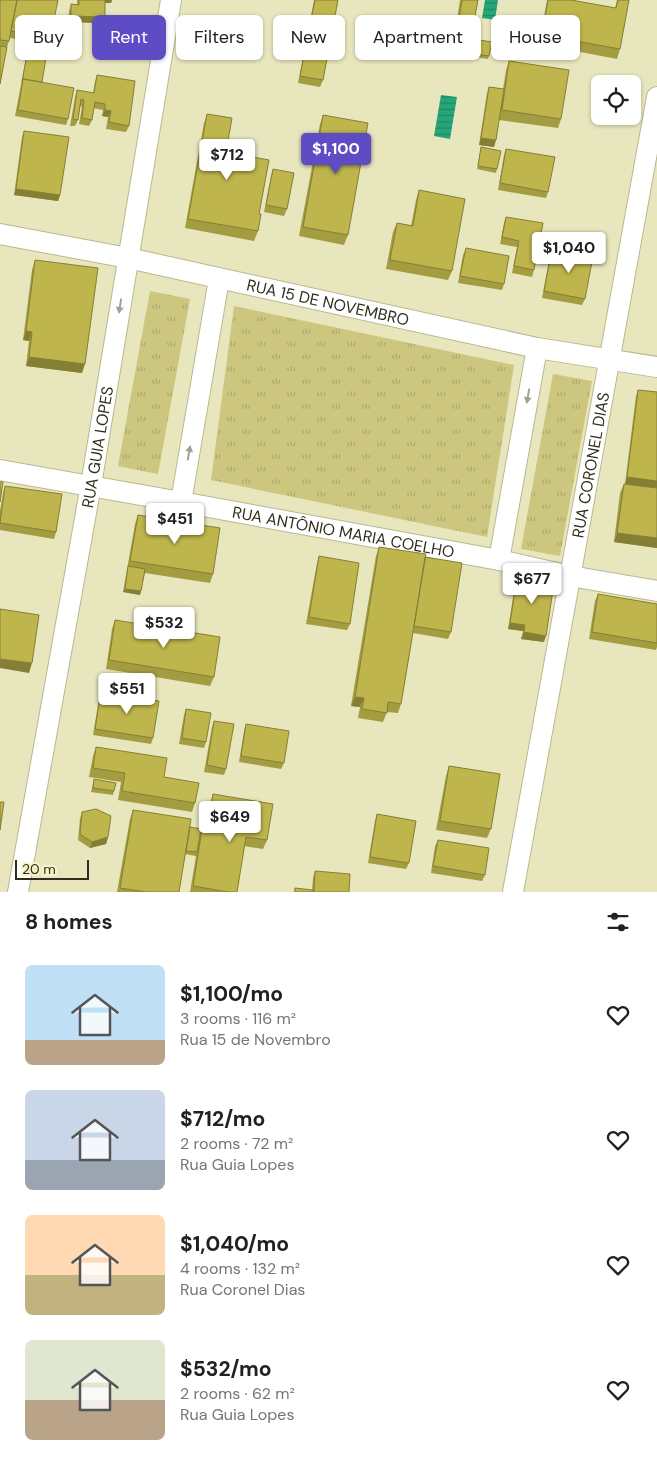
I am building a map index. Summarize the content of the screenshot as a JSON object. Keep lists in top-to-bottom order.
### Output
{
  "streets": {
    "street": [
      "RUA 15 DE NOVEMBRO",
      "RUA GUIA LOPES",
      "RUA CORONEL DIAS",
      "RUA ANTÔNIO MARIA COELHO"
    ]
  },
  "crossings": [
    ["RUA 15 DE NOVEMBRO", "RUA GUIA LOPES"],
    ["RUA 15 DE NOVEMBRO", "RUA CORONEL DIAS"],
    ["RUA GUIA LOPES", "RUA ANTÔNIO MARIA COELHO"],
    ["RUA CORONEL DIAS", "RUA ANTÔNIO MARIA COELHO"]
  ],
  "scale_bar": "20 m",
  "page": {
    "chip": [
      "Buy",
      "Rent",
      "Filters",
      "New",
      "Apartment",
      "House"
    ],
    "price": [
      "$1,100",
      "$712",
      "$1,040",
      "$451",
      "$677",
      "$532",
      "$551",
      "$649"
    ],
    "scale": "20 m",
    "heading": "8 homes",
    "list": [
      {
        "name": "$1,100/mo",
        "note": "3 rooms · 116 m² · Rua 15 de Novembro"
      },
      {
        "name": "$712/mo",
        "note": "2 rooms · 72 m² · Rua Guia Lopes"
      },
      {
        "name": "$1,040/mo",
        "note": "4 rooms · 132 m² · Rua Coronel Dias"
      },
      {
        "name": "$532/mo",
        "note": "2 rooms · 62 m² · Rua Guia Lopes"
      }
    ]
  }
}
